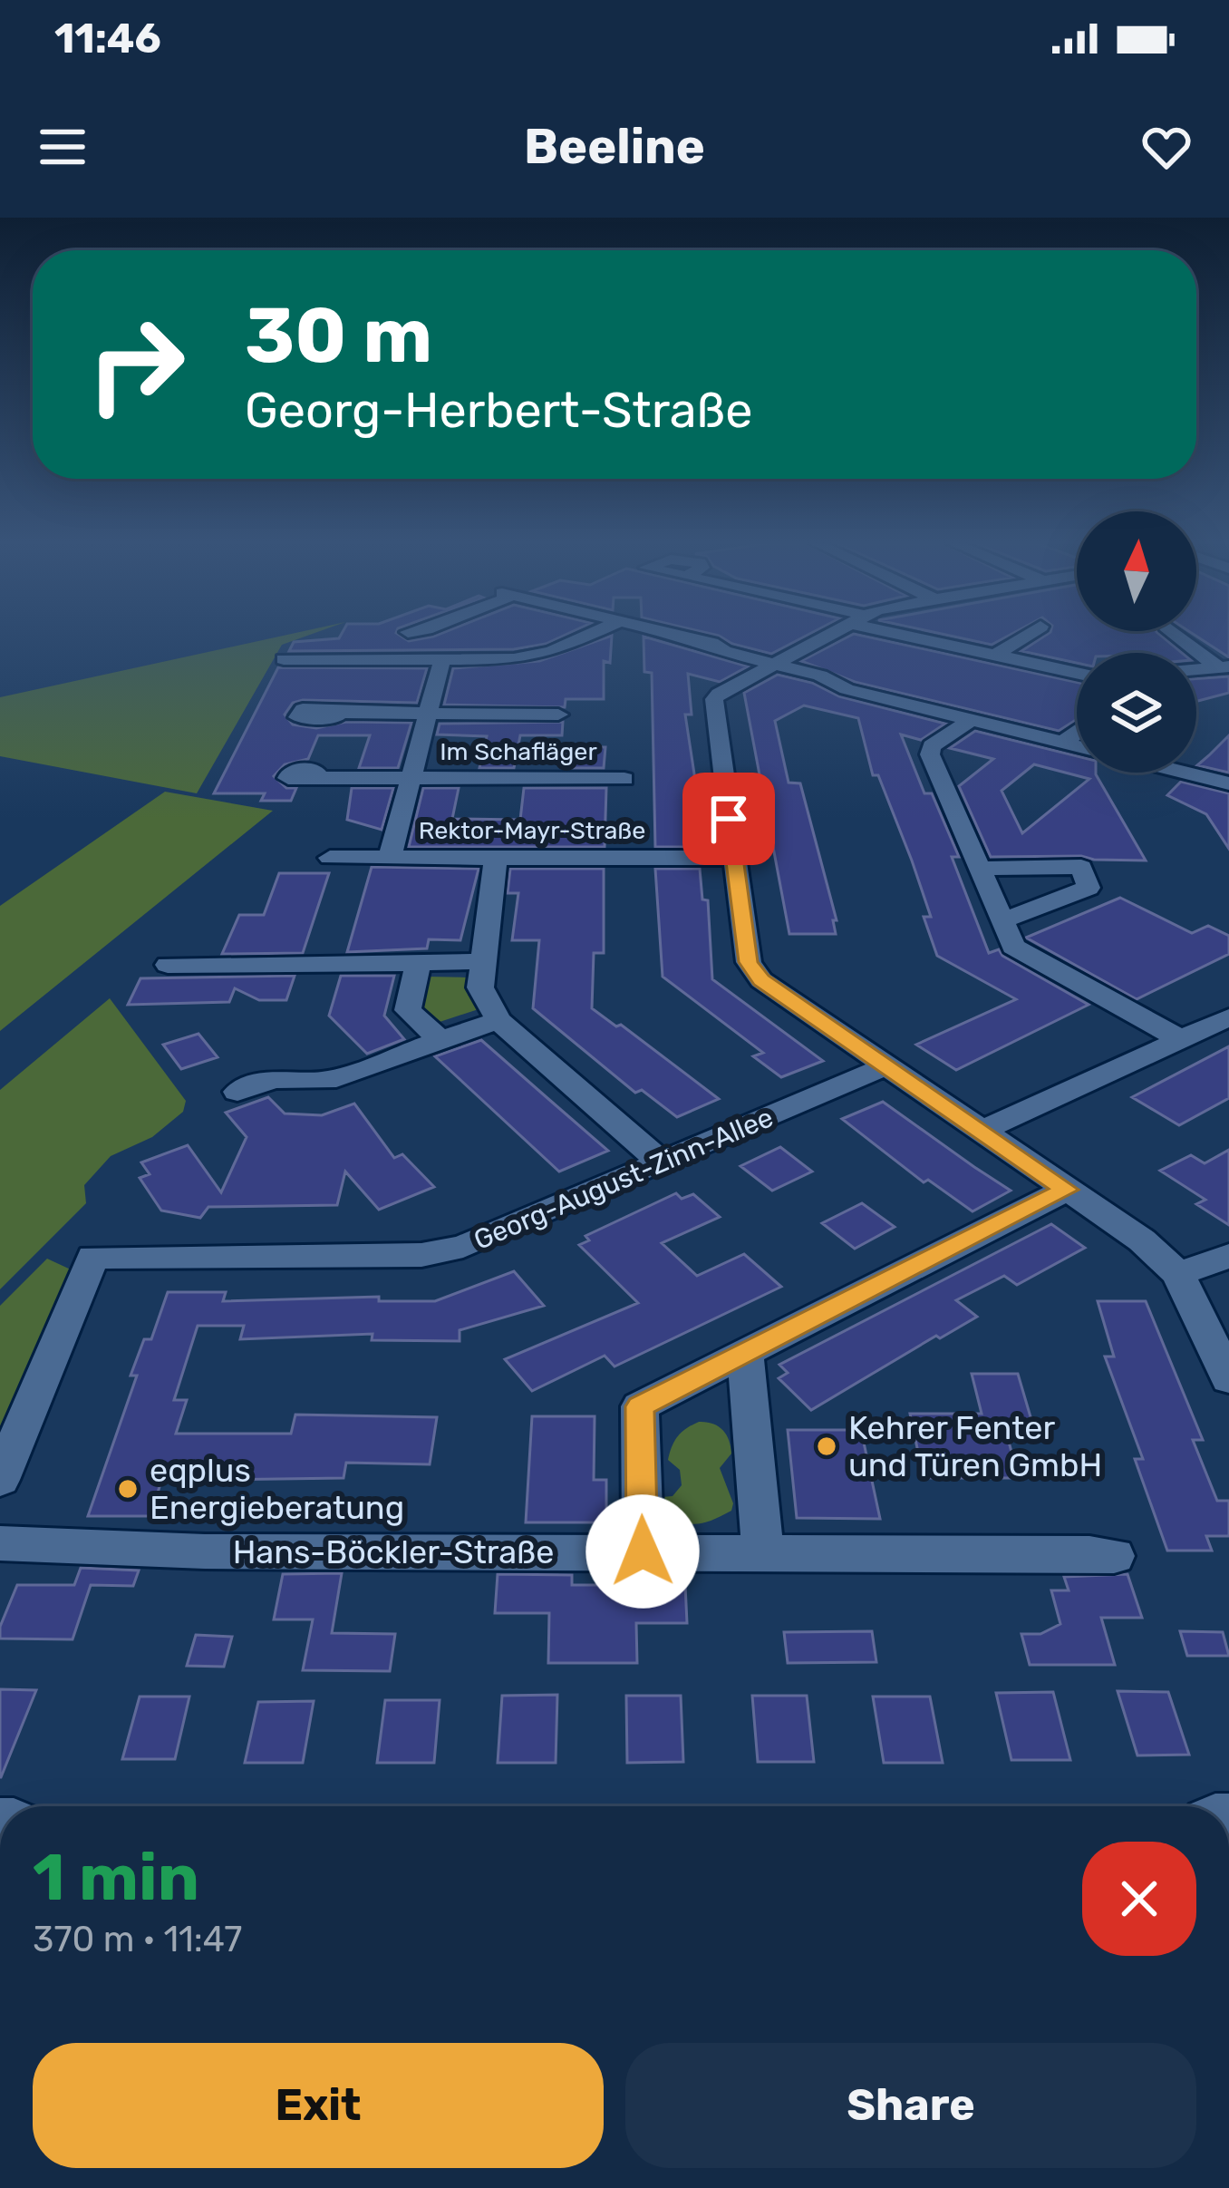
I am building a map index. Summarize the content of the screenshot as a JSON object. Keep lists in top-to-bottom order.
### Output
{
  "streets": {
    "street": [
      "Im Schafläger",
      "Rektor-Mayr-Straße",
      "Georg-August-Zinn-Allee",
      "Hans-Böckler-Straße"
    ]
  },
  "crossings": [
    ["Im Schafläger", "Rektor-Mayr-Straße"]
  ],
  "places": ["Kehrer Fenter und Türen GmbH", "eqplus Energieberatung"],
  "north": "top",
  "page": {
    "status": "11:46",
    "header": "Beeline",
    "turn": ["30 m", "Georg-Herbert-Straße"],
    "heading": ["1 min", "370 m · 11:47"],
    "buttons": ["Exit", "Share"]
  }
}
